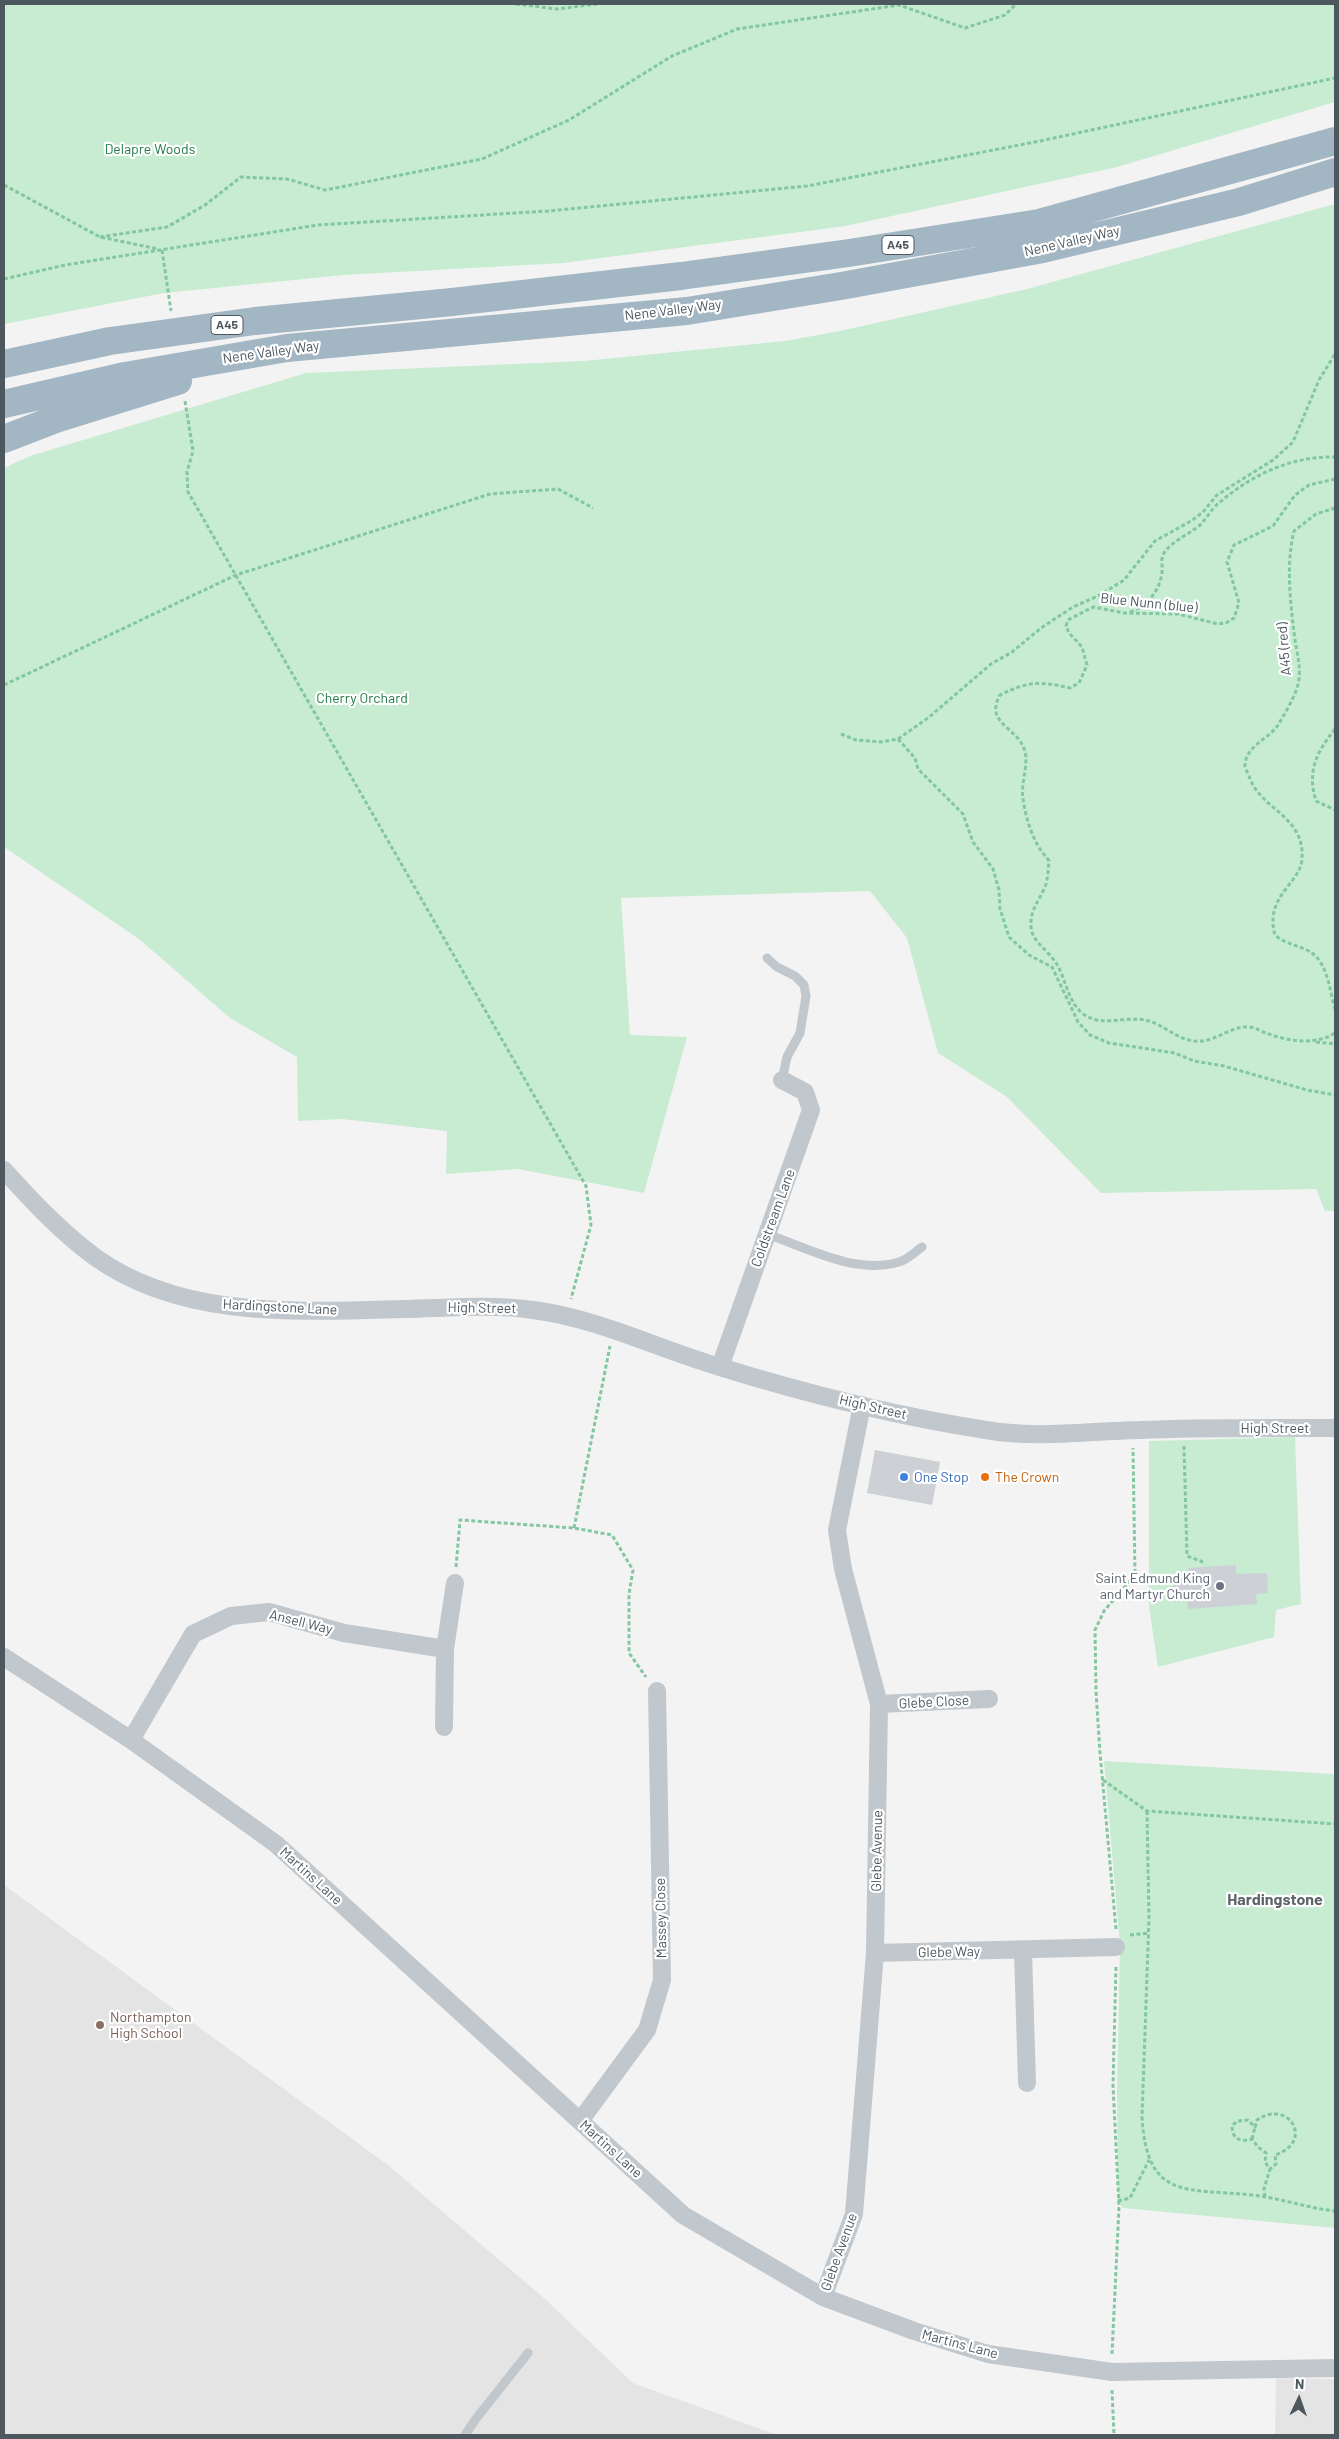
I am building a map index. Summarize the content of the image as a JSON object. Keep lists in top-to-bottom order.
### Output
{
  "streets": {
    "highway": ["Nene Valley Way", "A45"],
    "street": [
      "Coldstream Lane",
      "Hardingstone Lane",
      "High Street",
      "Ansell Way",
      "Glebe Close",
      "Glebe Avenue",
      "Martins Lane",
      "Massey Close",
      "Glebe Way"
    ],
    "path": ["Blue Nunn (blue)", "A45 (red)"]
  },
  "crossings": [
    ["Coldstream Lane", "High Street"],
    ["Hardingstone Lane", "High Street"],
    ["High Street", "Glebe Avenue"],
    ["Ansell Way", "Martins Lane"],
    ["Glebe Close", "Glebe Avenue"],
    ["Glebe Avenue", "Martins Lane"],
    ["Glebe Avenue", "Glebe Way"],
    ["Martins Lane", "Massey Close"]
  ],
  "districts": ["Hardingstone"],
  "parks": ["Delapre Woods", "Cherry Orchard"],
  "places": [
    "One Stop",
    "The Crown",
    "Saint Edmund King and Martyr Church",
    "Northampton High School"
  ],
  "north": "top"
}
